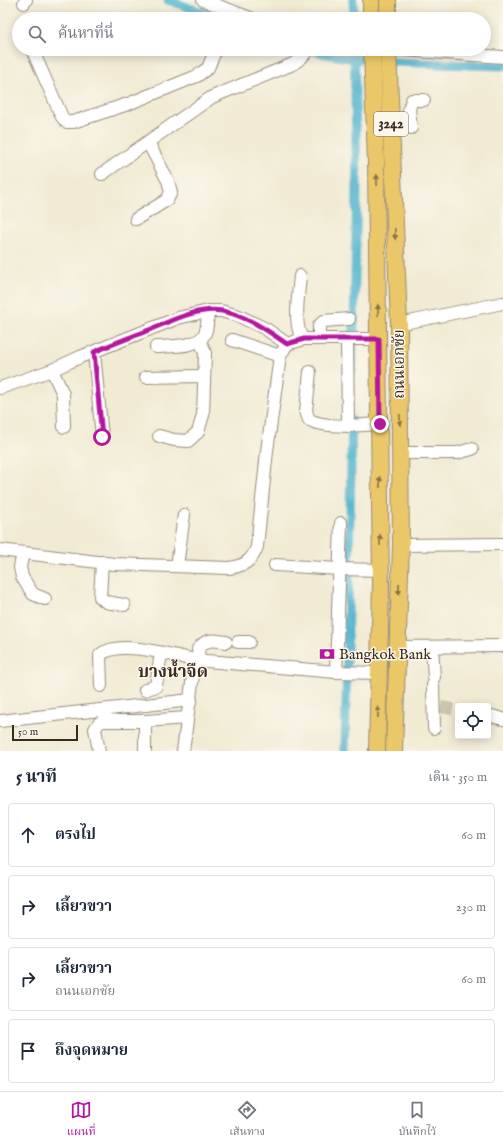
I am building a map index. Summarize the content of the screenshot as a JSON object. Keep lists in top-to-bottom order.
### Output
{
  "streets": {
    "main road": ["3242", "ถนนเอกชัย"]
  },
  "districts": ["บางน้ำจืด"],
  "places": {
    "bank": ["Bangkok Bank"]
  },
  "scale_bar": "50 m",
  "page": {
    "search": "ค้นหาที่นี่",
    "scale": "50 m",
    "heading": ["5 นาที", "เดิน · 350 m"],
    "list": [
      ["ตรงไป", "60 m"],
      ["เลี้ยวขวา", "230 m"],
      ["เลี้ยวขวา", "ถนนเอกชัย", "60 m"],
      "ถึงจุดหมาย"
    ],
    "nav": ["แผนที่", "เส้นทาง", "บันทึกไว้"]
  }
}
